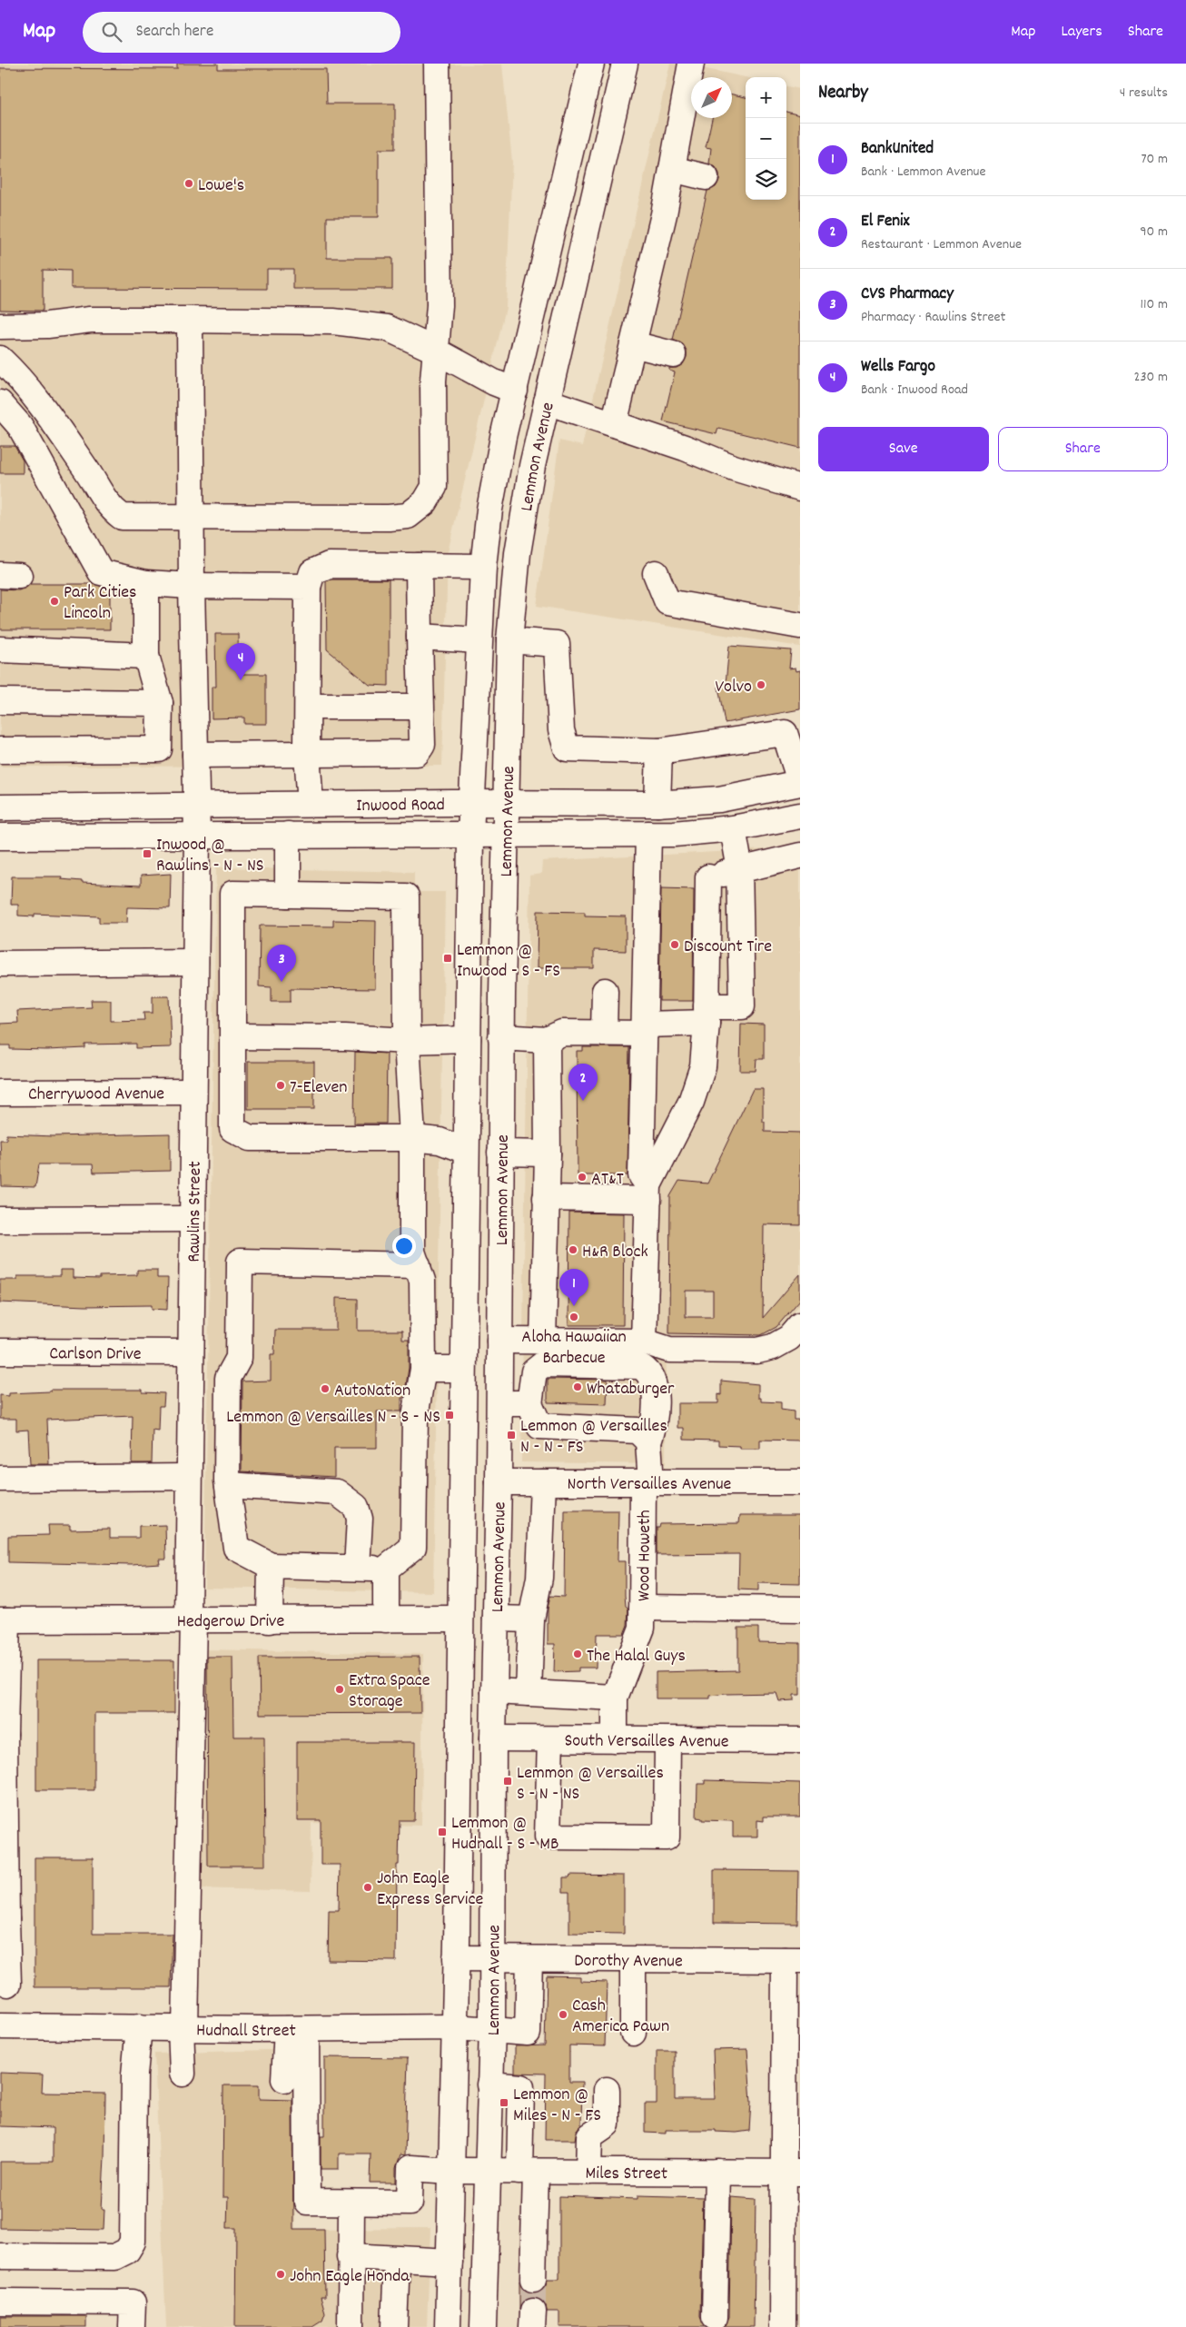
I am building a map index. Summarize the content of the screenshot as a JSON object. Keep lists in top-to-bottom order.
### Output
{
  "streets": {
    "main road": [
      "Lemmon Avenue",
      "Inwood Road",
      "Cherrywood Avenue",
      "Rawlins Street",
      "Carlson Drive",
      "North Versailles Avenue",
      "Wood Howeth",
      "Hedgerow Drive",
      "South Versailles Avenue",
      "Dorothy Avenue",
      "Hudnall Street",
      "Miles Street"
    ]
  },
  "crossings": [
    ["Lemmon Avenue", "Inwood Road"],
    ["Lemmon Avenue", "North Versailles Avenue"],
    ["Lemmon Avenue", "Hedgerow Drive"],
    ["Lemmon Avenue", "South Versailles Avenue"],
    ["Lemmon Avenue", "Dorothy Avenue"],
    ["Lemmon Avenue", "Hudnall Street"],
    ["Lemmon Avenue", "Miles Street"],
    ["Inwood Road", "Rawlins Street"],
    ["Cherrywood Avenue", "Rawlins Street"],
    ["Rawlins Street", "Carlson Drive"],
    ["Rawlins Street", "Hedgerow Drive"],
    ["Rawlins Street", "Hudnall Street"],
    ["North Versailles Avenue", "Wood Howeth"],
    ["Dorothy Avenue", "Hudnall Street"]
  ],
  "places": {
    "other": [
      "Lowe's",
      "Park Cities Lincoln",
      "Volvo",
      "Discount Tire",
      "7-Eleven",
      "AT&T",
      "H&R Block",
      "Aloha Hawaiian Barbecue",
      "Whataburger",
      "AutoNation",
      "The Halal Guys",
      "Extra Space Storage",
      "John Eagle Express Service",
      "Cash America Pawn",
      "John Eagle Honda"
    ],
    "transit": [
      "Inwood @ Rawlins - N - NS",
      "Lemmon @ Inwood - S - FS",
      "Lemmon @ Versailles N - S - NS",
      "Lemmon @ Versailles N - N - FS",
      "Lemmon @ Versailles S - N - NS",
      "Lemmon @ Hudnall - S - MB",
      "Lemmon @ Miles - N - FS"
    ]
  },
  "north": "top right",
  "page": {
    "header": "Map",
    "search": "Search here",
    "nav": ["Map", "Layers", "Share"],
    "heading": ["Nearby", "4 results"],
    "map_buttons": ["+", "−"],
    "list": [
      {
        "mark": "1",
        "name": "BankUnited",
        "note": "Bank · Lemmon Avenue",
        "value": "70 m"
      },
      {
        "mark": "2",
        "name": "El Fenix",
        "note": "Restaurant · Lemmon Avenue",
        "value": "90 m"
      },
      {
        "mark": "3",
        "name": "CVS Pharmacy",
        "note": "Pharmacy · Rawlins Street",
        "value": "110 m"
      },
      {
        "mark": "4",
        "name": "Wells Fargo",
        "note": "Bank · Inwood Road",
        "value": "230 m"
      }
    ],
    "buttons": ["Save", "Share"],
    "pins": [
      "4",
      "3",
      "2",
      "1"
    ]
  }
}
